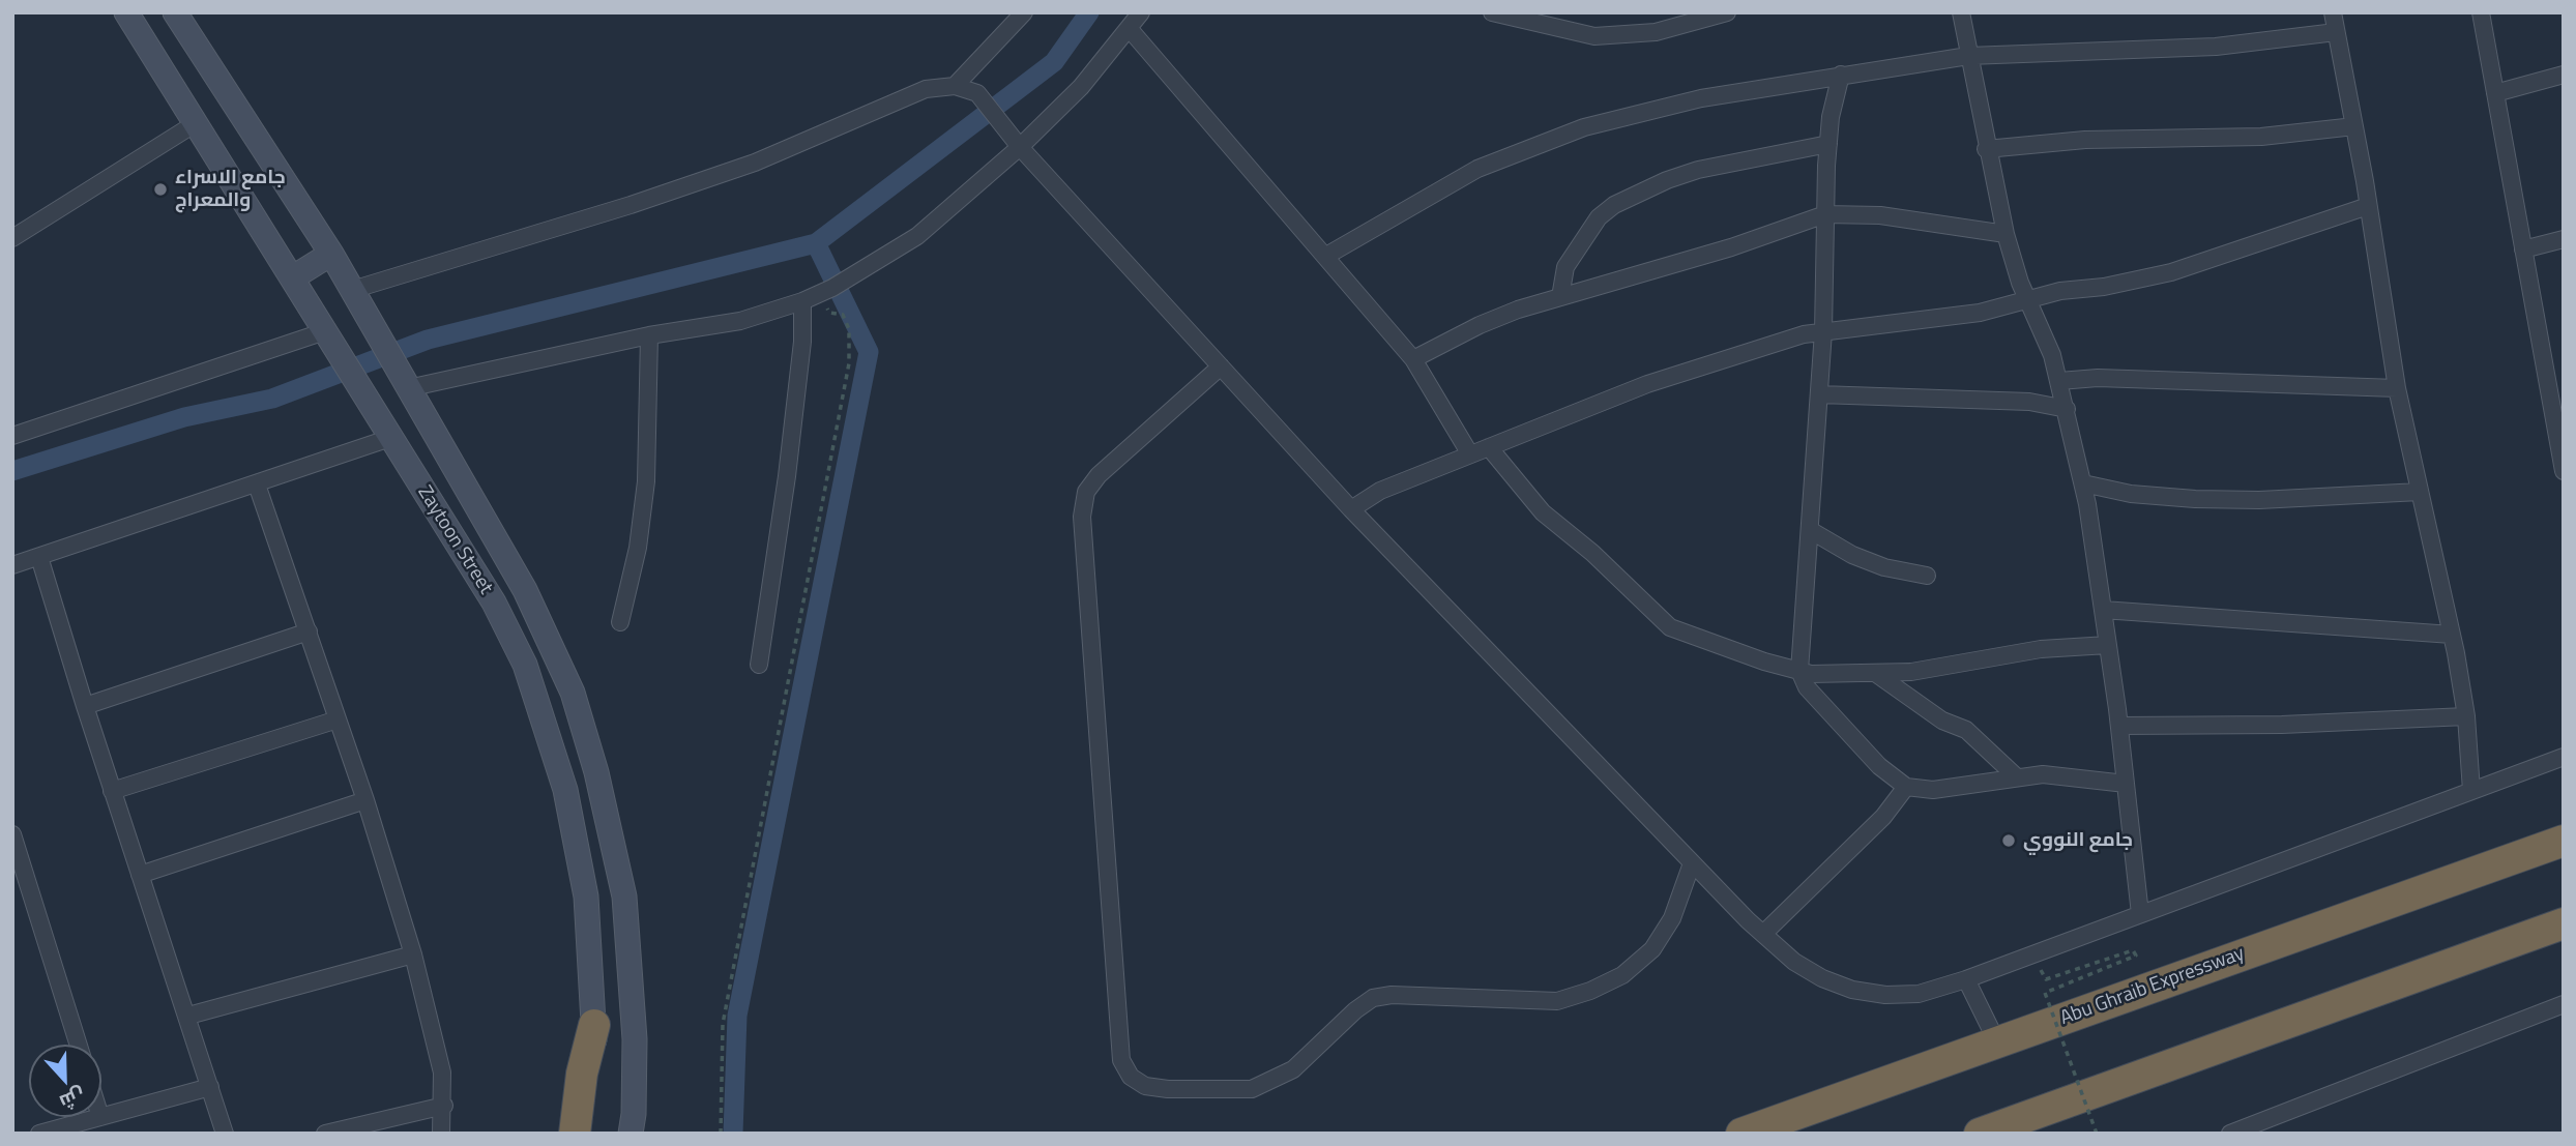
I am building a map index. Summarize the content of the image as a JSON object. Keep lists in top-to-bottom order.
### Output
{
  "streets": {
    "highway": ["Abu Ghraib Expressway"],
    "main road": ["Zaytoon Street"]
  },
  "places": ["جامع الاسراء والمعراج", "جامع النووي"],
  "north": "bottom"
}
